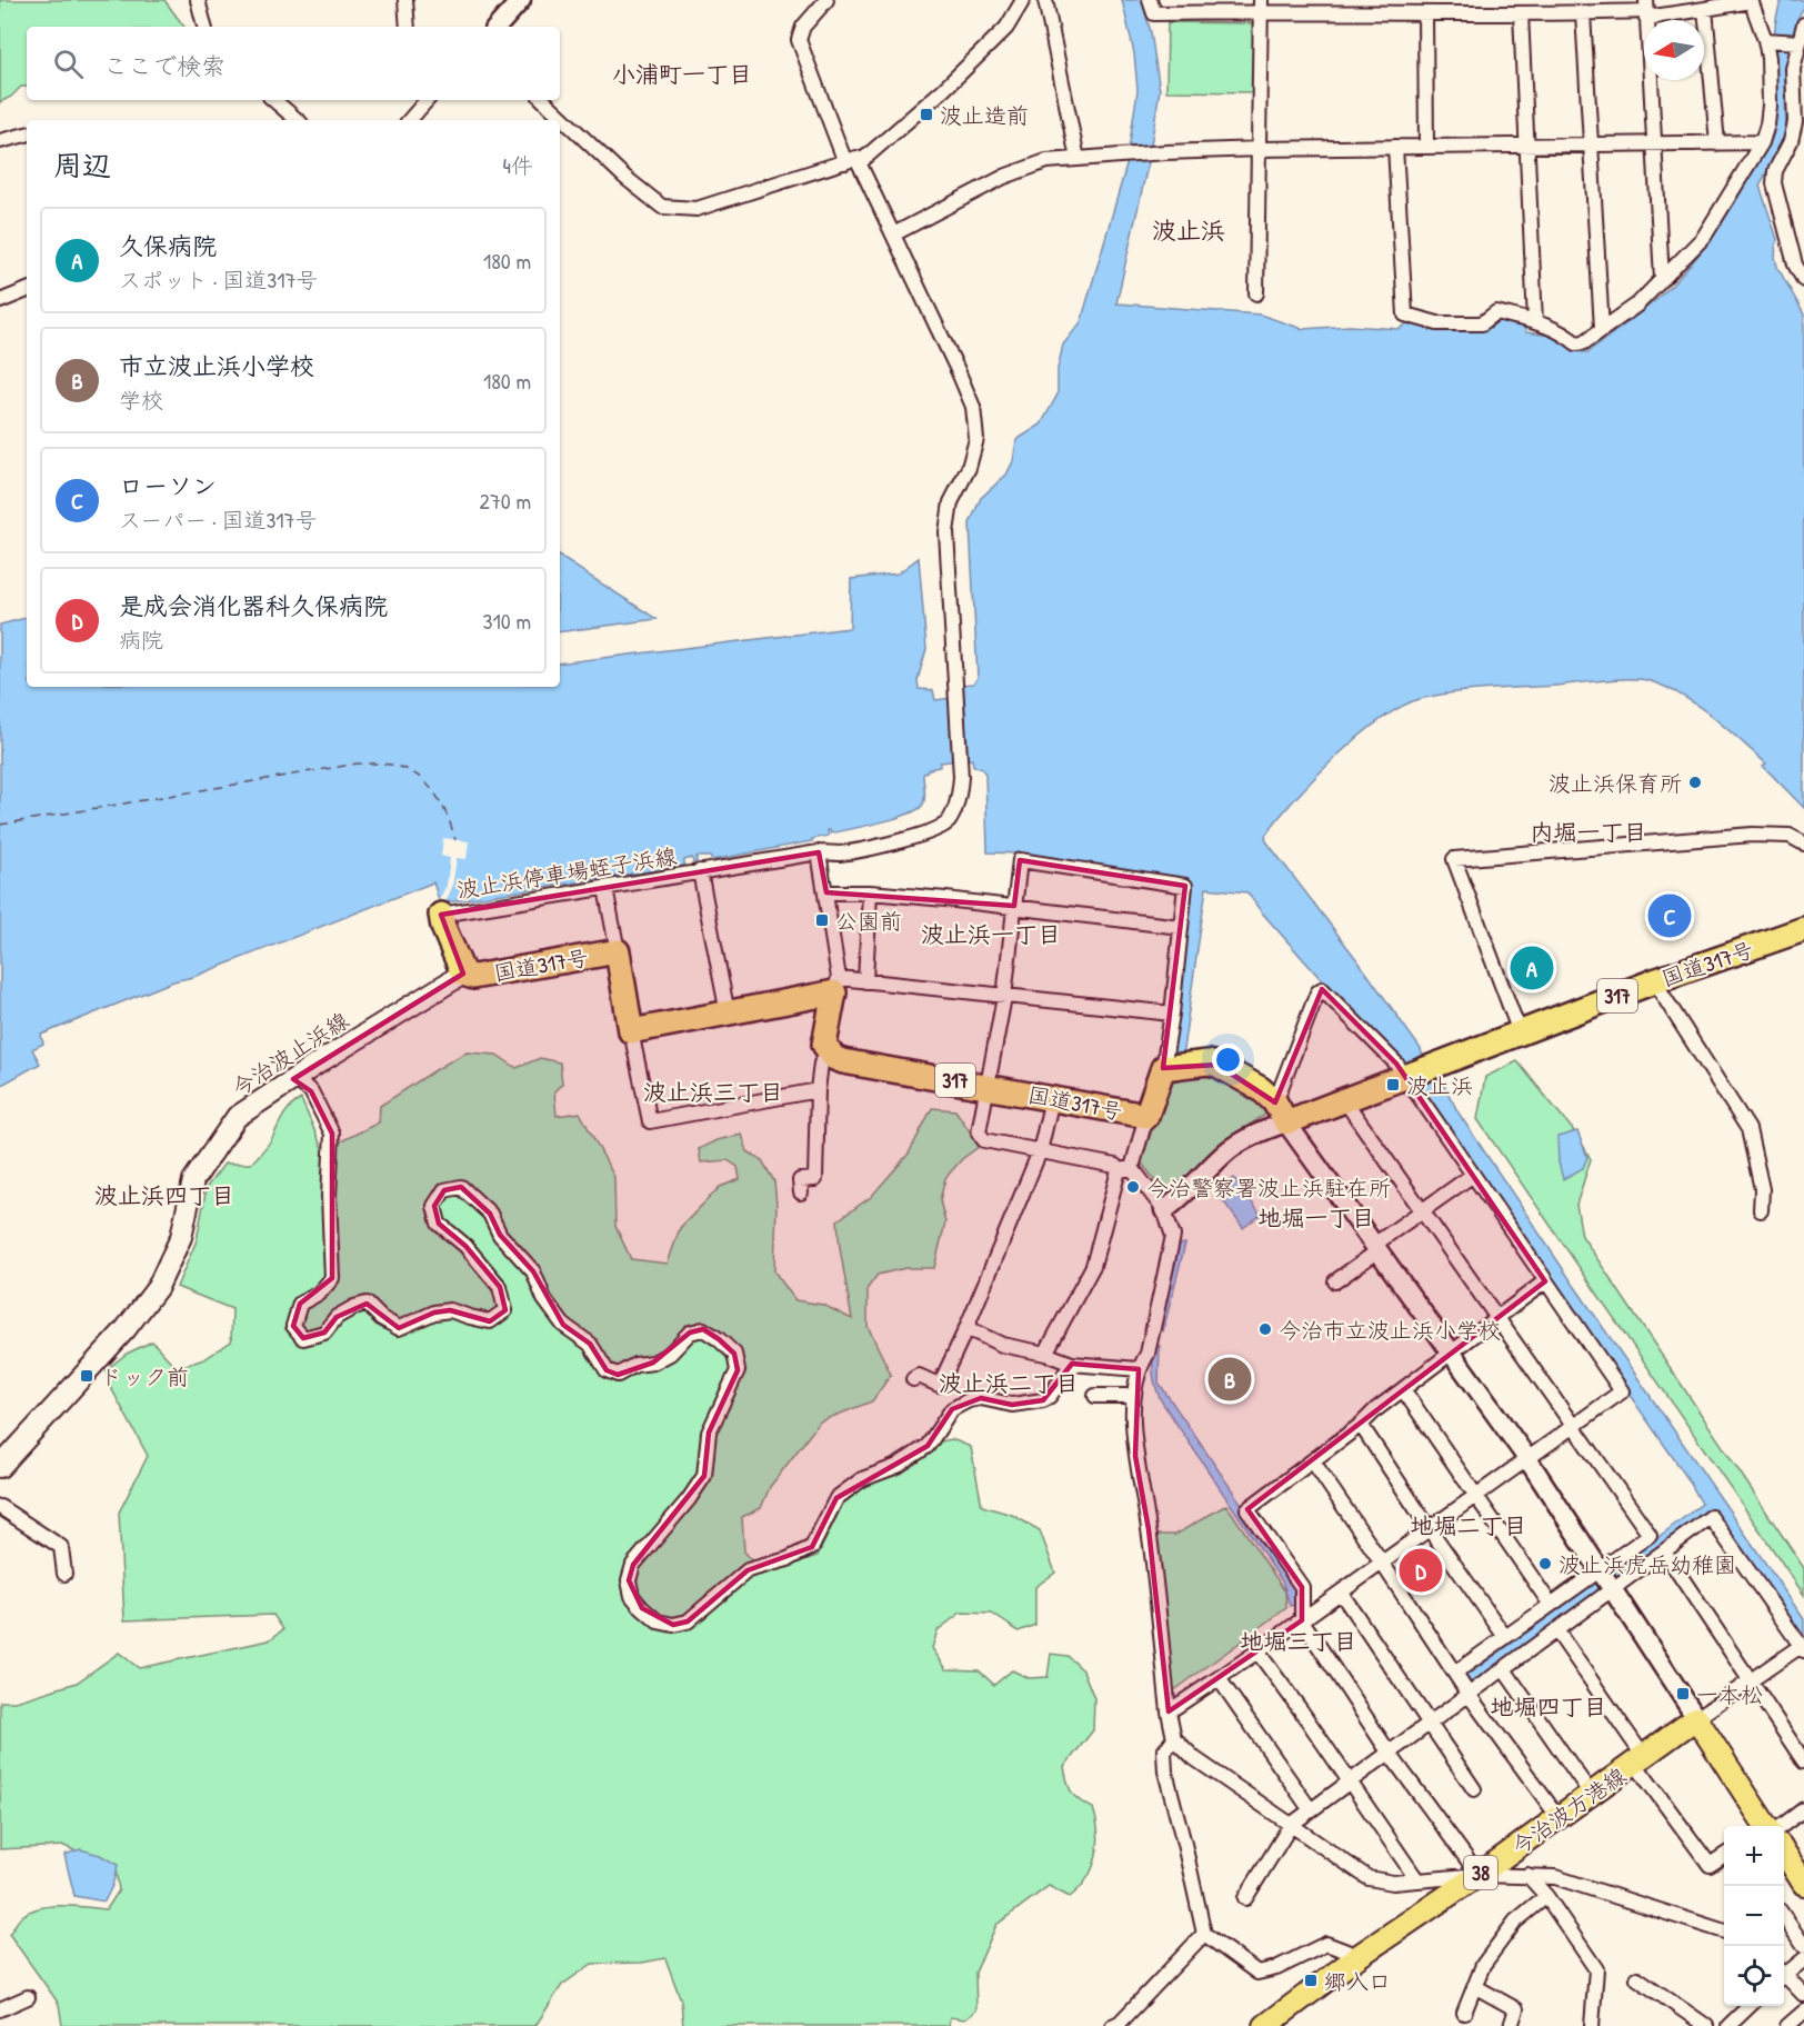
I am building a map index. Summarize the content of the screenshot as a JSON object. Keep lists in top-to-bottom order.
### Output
{
  "streets": {
    "highway": ["国道317号", "317"],
    "main road": ["今治波止浜線", "今治波方港線", "38"],
    "street": ["波止浜停車場蛭子浜線"]
  },
  "crossings": [
    ["波止浜停車場蛭子浜線", "国道317号"],
    ["国道317号", "今治波止浜線"]
  ],
  "districts": [
    "小浦町一丁目",
    "波止浜",
    "内堀一丁目",
    "波止浜一丁目",
    "波止浜三丁目",
    "波止浜四丁目",
    "地堀一丁目",
    "波止浜二丁目",
    "地堀二丁目",
    "地堀三丁目",
    "地堀四丁目"
  ],
  "places": {
    "transit": [
      "波止造前",
      "公園前",
      "波止浜",
      "ドック前",
      "一本松",
      "郷入口"
    ],
    "other": [
      "波止浜保育所",
      "今治警察署波止浜駐在所",
      "今治市立波止浜小学校",
      "波止浜虎岳幼稚園"
    ]
  },
  "north": "left",
  "page": {
    "search": "ここで検索",
    "heading": ["周辺", "4件"],
    "list": [
      {
        "mark": "A",
        "name": "久保病院",
        "note": "スポット · 国道317号",
        "value": "180 m"
      },
      {
        "mark": "B",
        "name": "市立波止浜小学校",
        "note": "学校",
        "value": "180 m"
      },
      {
        "mark": "C",
        "name": "ローソン",
        "note": "スーパー · 国道317号",
        "value": "270 m"
      },
      {
        "mark": "D",
        "name": "是成会消化器科久保病院",
        "note": "病院",
        "value": "310 m"
      }
    ],
    "pins": [
      "C",
      "A",
      "B",
      "D"
    ],
    "map_buttons": ["+", "−"]
  }
}
